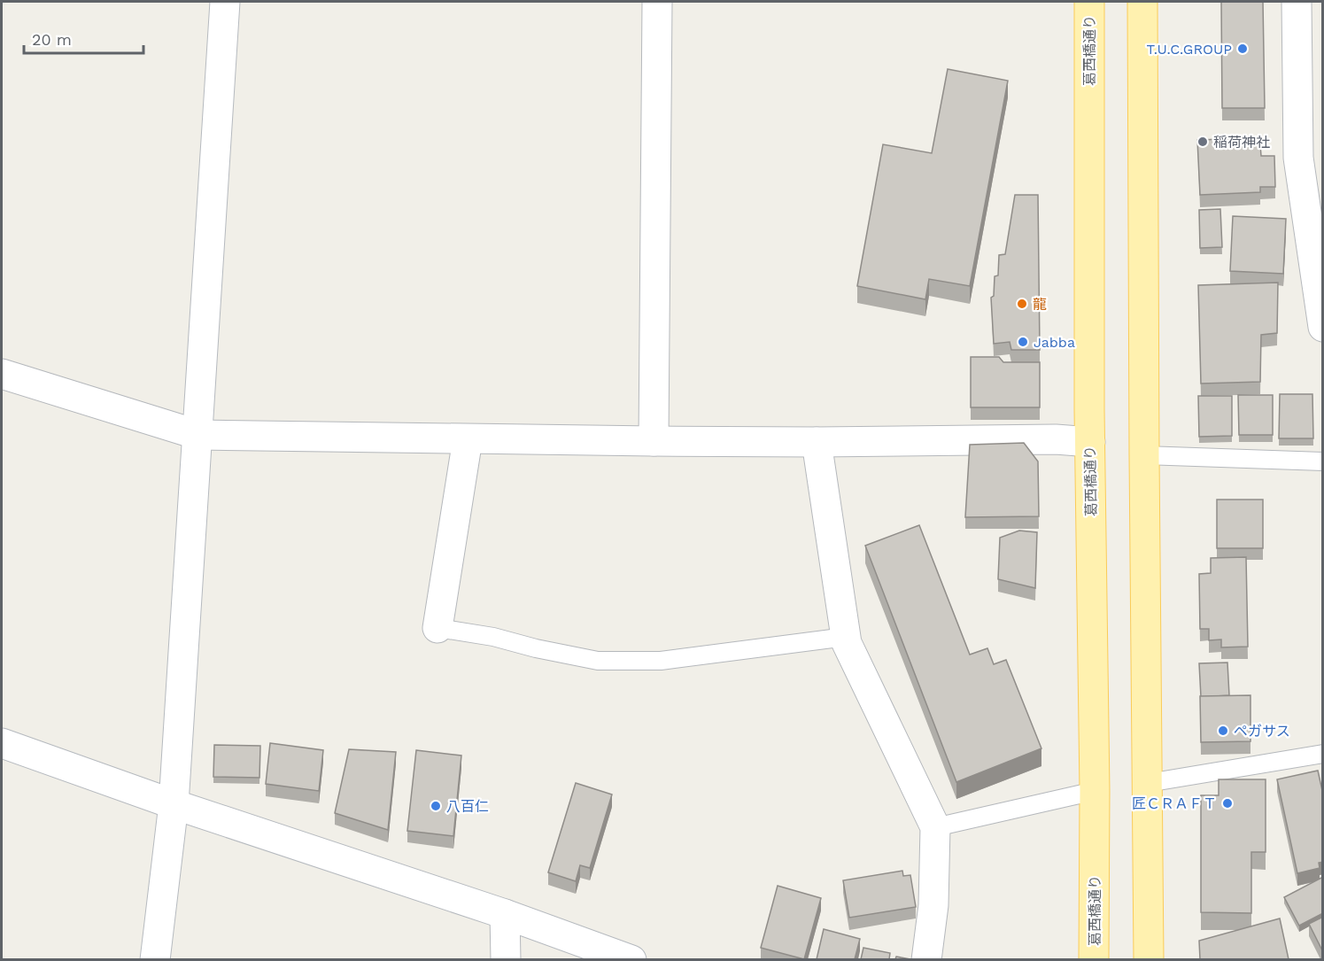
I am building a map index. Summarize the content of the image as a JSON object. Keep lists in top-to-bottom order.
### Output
{
  "streets": {
    "main road": ["葛西橋通り"]
  },
  "places": [
    "T.U.C.GROUP",
    "稲荷神社",
    "龍",
    "Jabba",
    "ペガサス",
    "匠ＣＲＡＦＴ",
    "八百仁"
  ],
  "scale_bar": "20 m"
}
